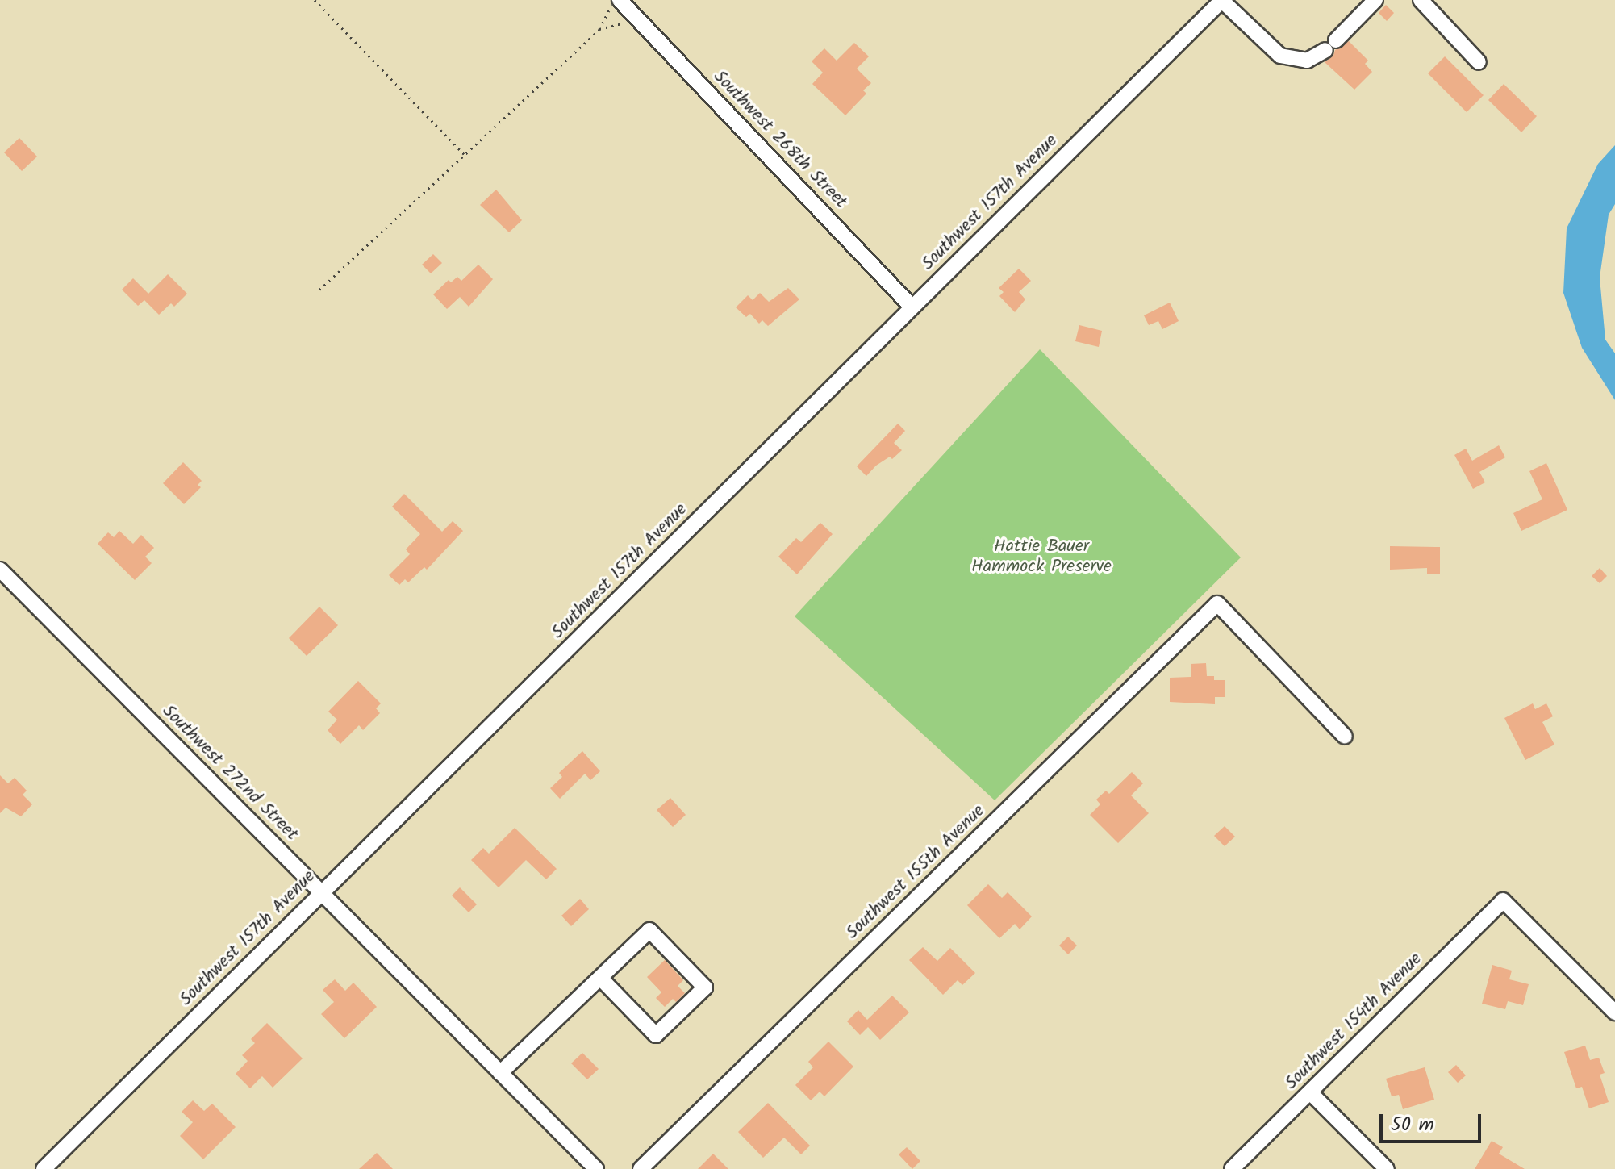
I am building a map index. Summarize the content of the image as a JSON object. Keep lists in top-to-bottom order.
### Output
{
  "streets": {
    "street": [
      "Southwest 268th Street",
      "Southwest 157th Avenue",
      "Southwest 272nd Street",
      "Southwest 155th Avenue",
      "Southwest 154th Avenue"
    ]
  },
  "crossings": [
    ["Southwest 268th Street", "Southwest 157th Avenue"],
    ["Southwest 157th Avenue", "Southwest 272nd Street"]
  ],
  "parks": ["Hattie Bauer Hammock Preserve"],
  "scale_bar": "50 m"
}
